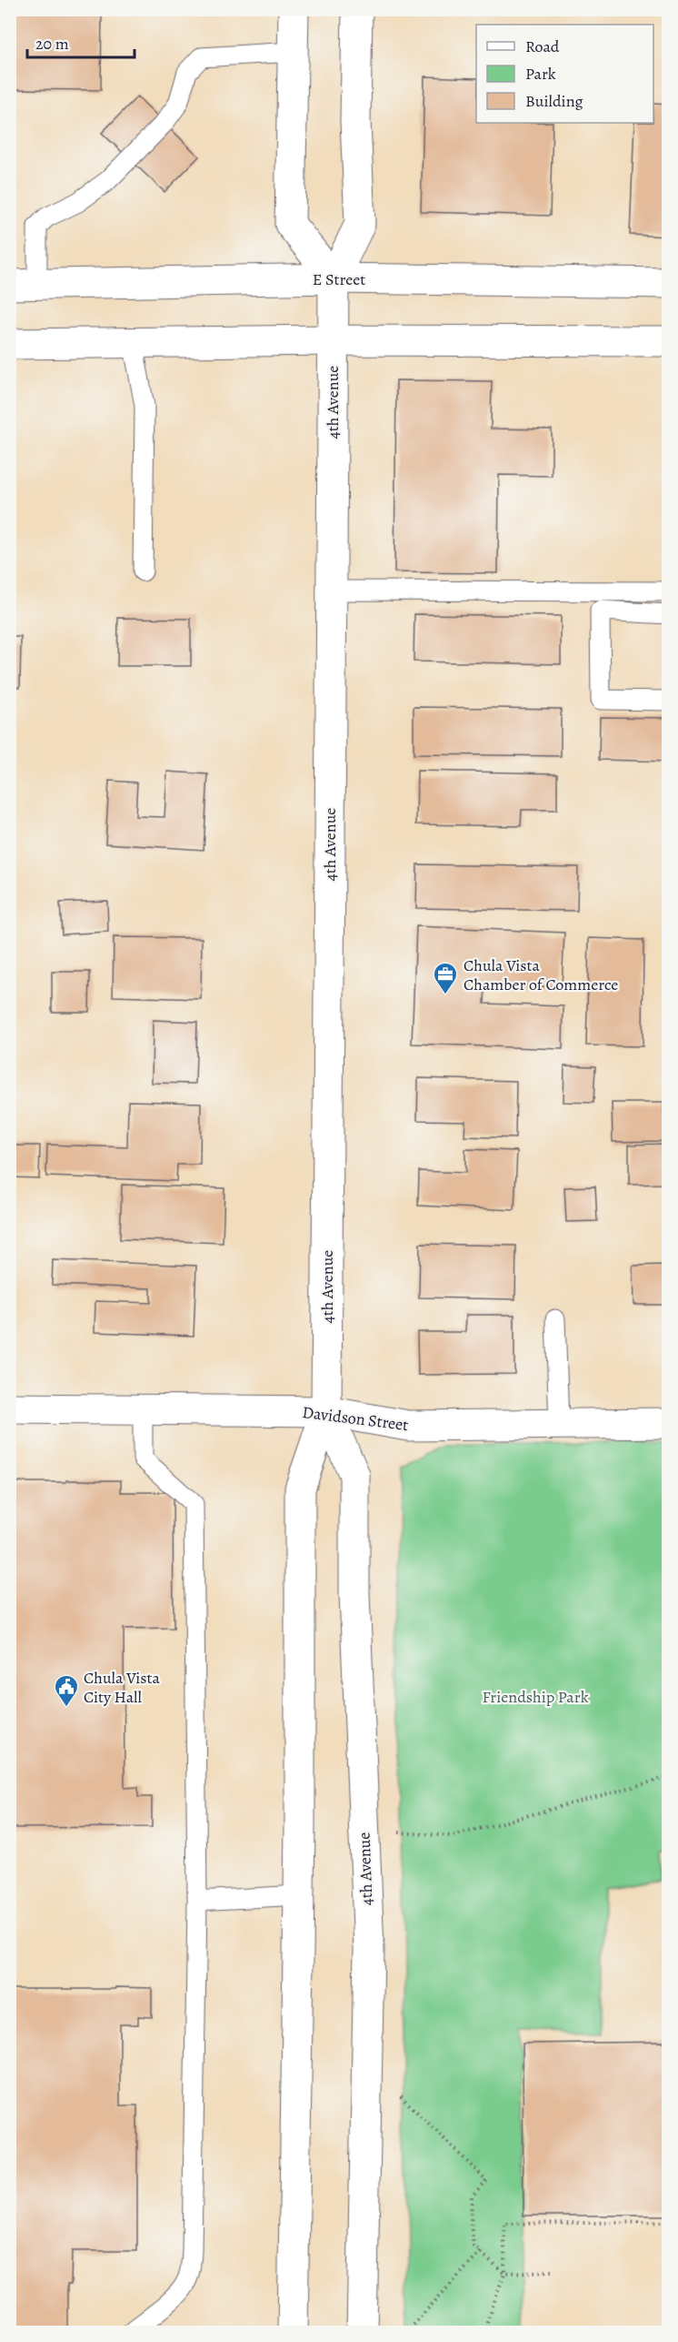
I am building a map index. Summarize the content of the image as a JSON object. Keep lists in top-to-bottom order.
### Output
{
  "streets": {
    "main road": ["E Street", "4th Avenue", "Davidson Street"]
  },
  "crossings": [
    ["E Street", "4th Avenue"],
    ["4th Avenue", "Davidson Street"]
  ],
  "parks": ["Friendship Park"],
  "places": {
    "office": ["Chula Vista Chamber of Commerce"],
    "public building": ["Chula Vista City Hall"]
  },
  "legend": ["Road", "Park", "Building"],
  "scale_bar": "20 m"
}
